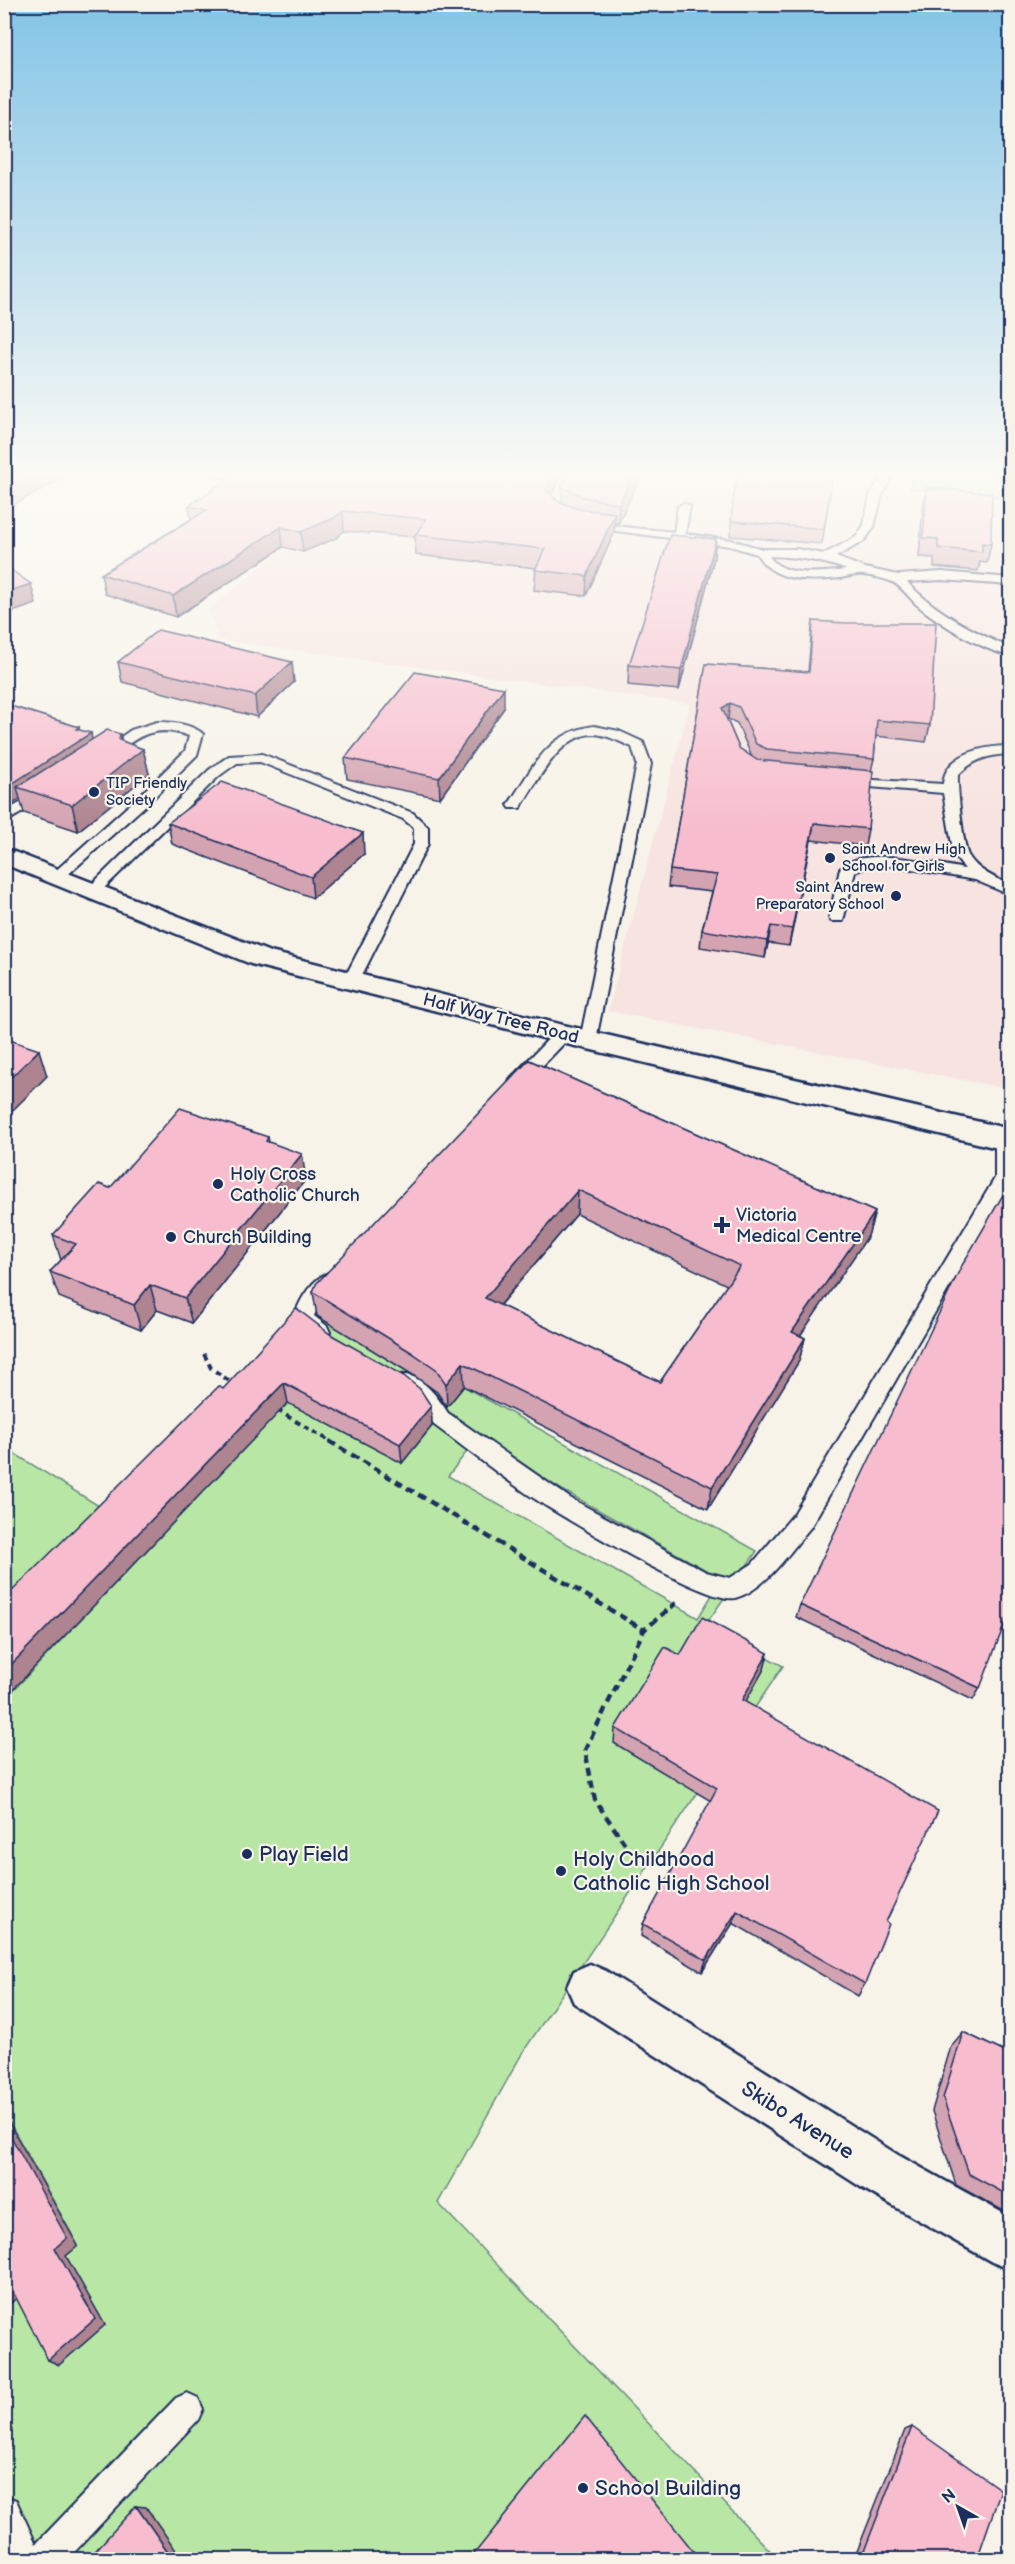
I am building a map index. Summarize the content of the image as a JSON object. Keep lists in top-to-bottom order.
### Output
{
  "streets": {
    "main road": ["Half Way Tree Road", "Skibo Avenue"]
  },
  "places": {
    "other": [
      "TIP Friendly Society",
      "Saint Andrew High School for Girls",
      "Saint Andrew Preparatory School",
      "Holy Cross Catholic Church",
      "Church Building",
      "Play Field",
      "Holy Childhood Catholic High School",
      "School Building"
    ],
    "health": ["Victoria Medical Centre"]
  },
  "north": "top left"
}
